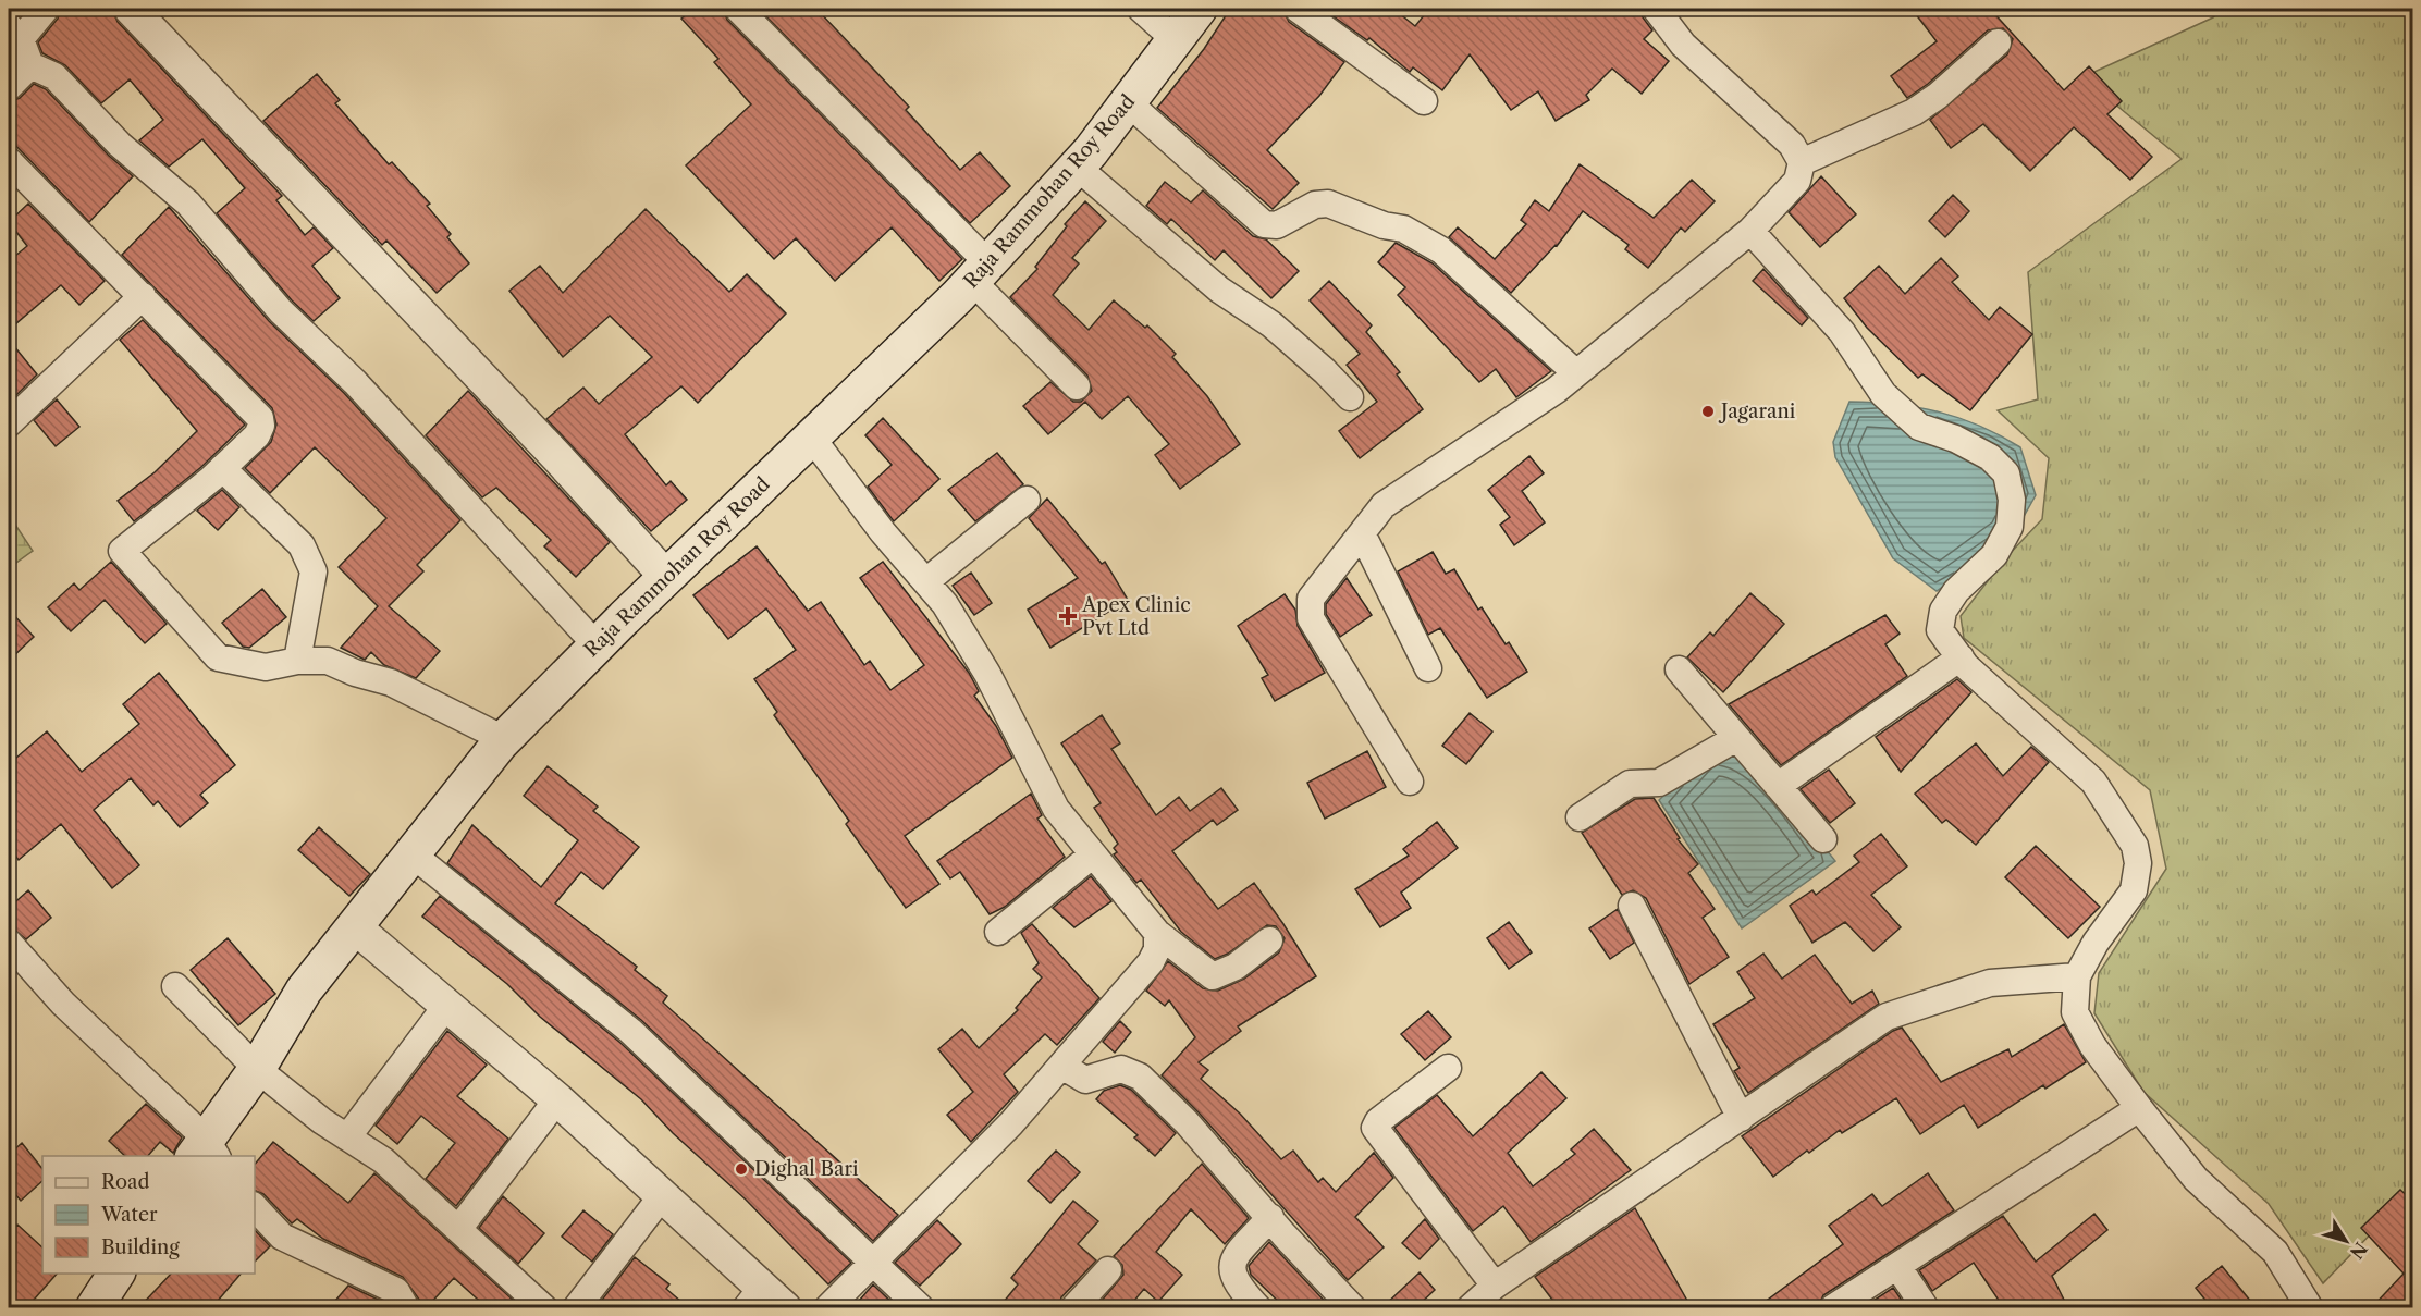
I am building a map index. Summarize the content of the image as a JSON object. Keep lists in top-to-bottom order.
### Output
{
  "streets": {
    "main road": ["Raja Rammohan Roy Road"]
  },
  "places": {
    "other": ["Jagarani", "Dighal Bari"],
    "health": ["Apex Clinic Pvt Ltd"]
  },
  "legend": ["Road", "Water", "Building"],
  "north": "bottom right"
}
